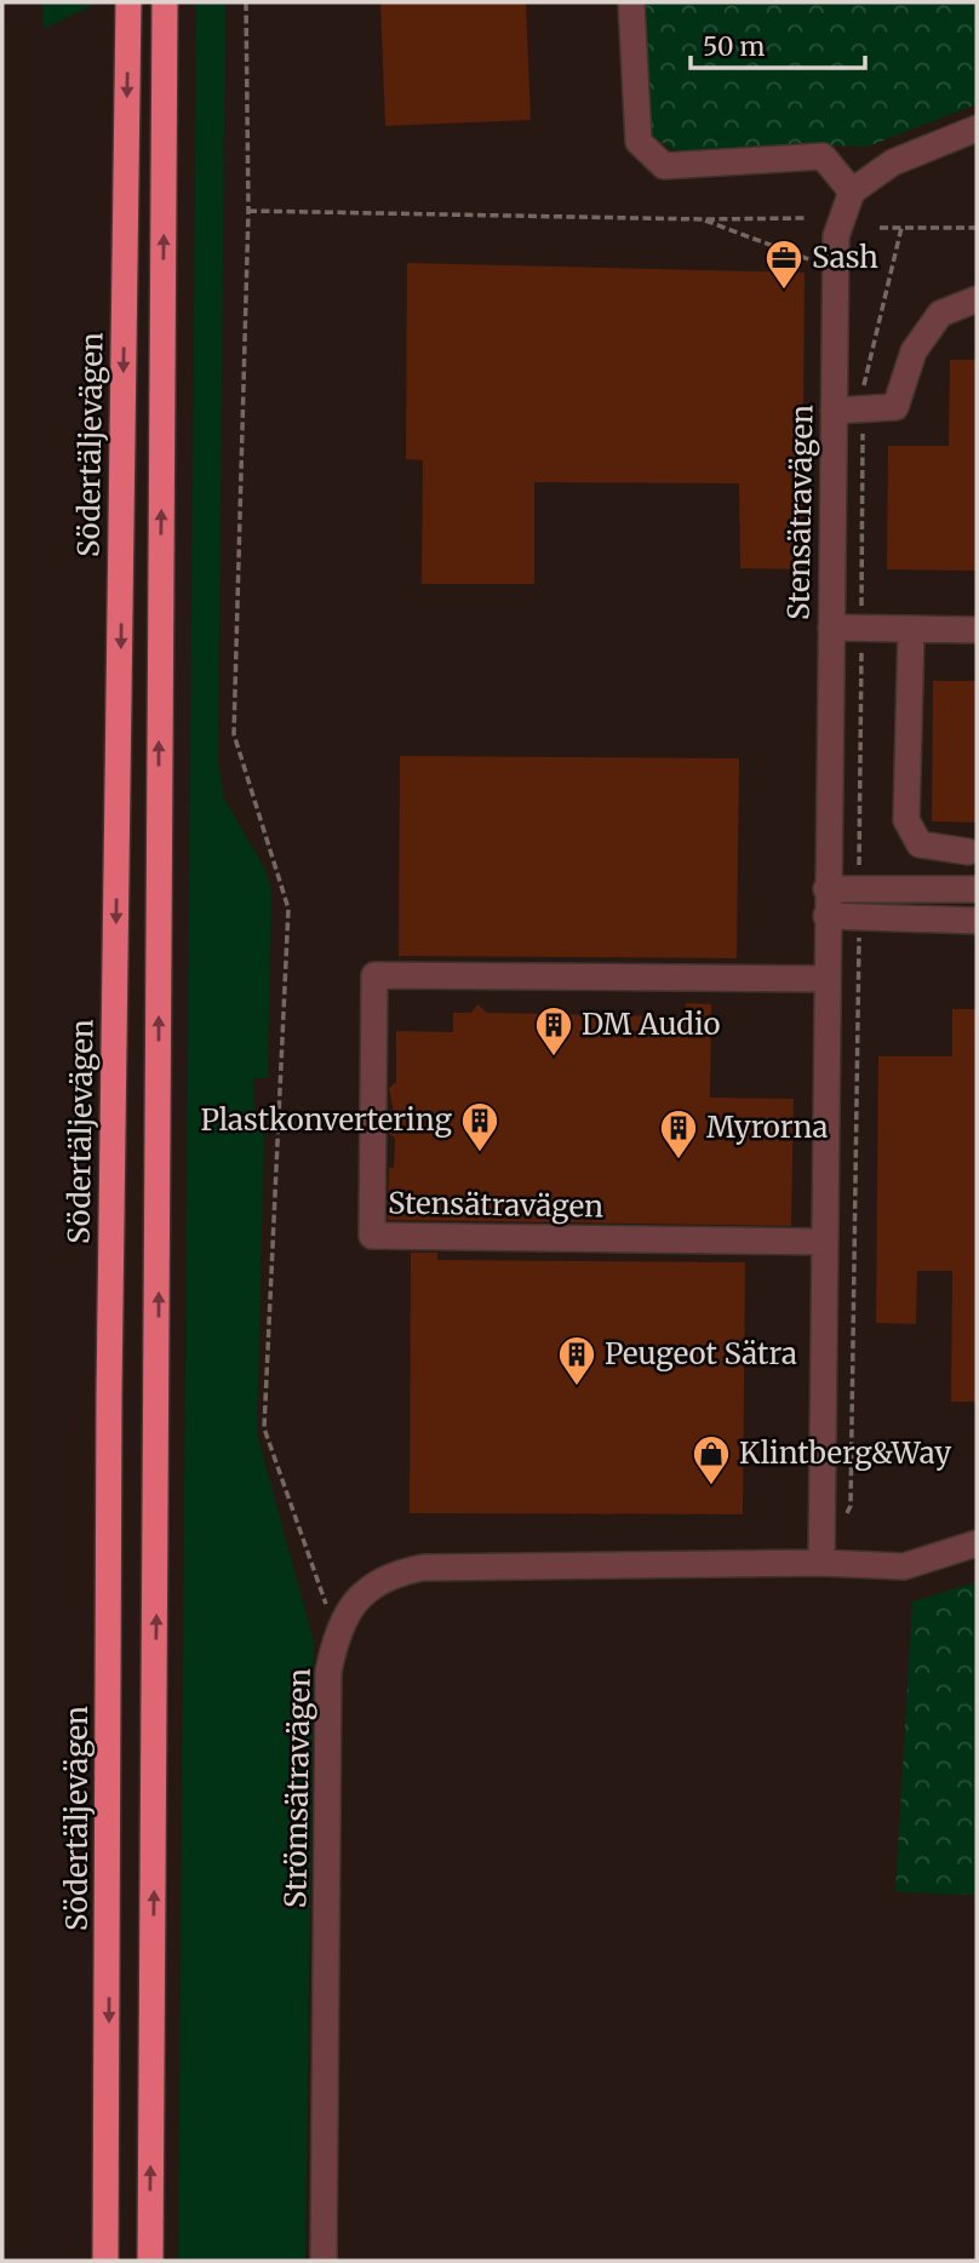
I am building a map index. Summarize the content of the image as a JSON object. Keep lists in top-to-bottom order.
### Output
{
  "streets": {
    "highway": ["Södertäljevägen"],
    "street": ["Stensätravägen", "Strömsätravägen"]
  },
  "crossings": [
    ["Stensätravägen", "Strömsätravägen"]
  ],
  "places": {
    "office": ["Sash"],
    "building": [
      "DM Audio",
      "Plastkonvertering",
      "Myrorna",
      "Peugeot Sätra"
    ],
    "shop": ["Klintberg&Way"]
  },
  "scale_bar": "50 m"
}
